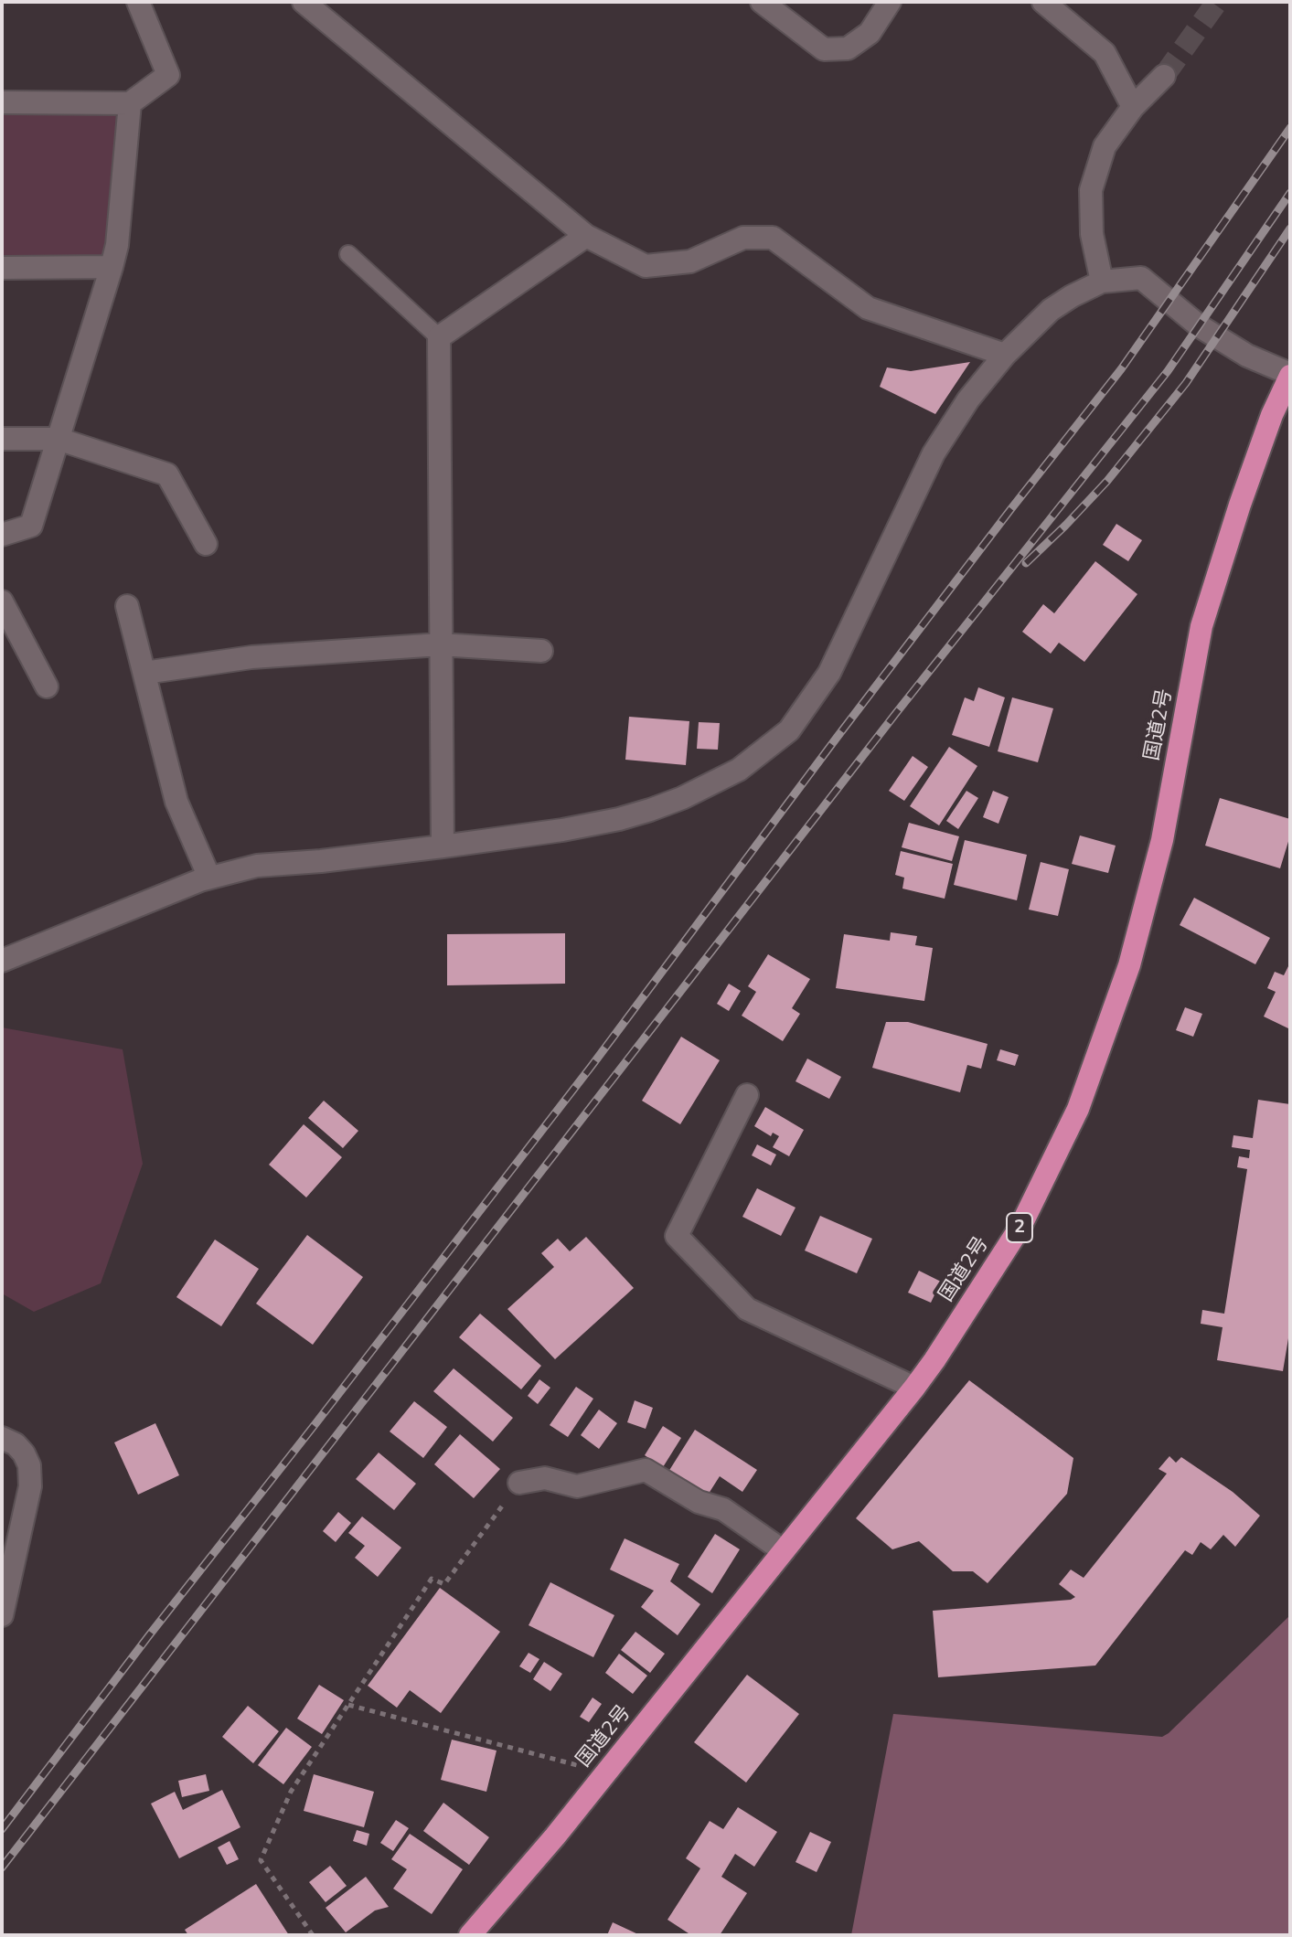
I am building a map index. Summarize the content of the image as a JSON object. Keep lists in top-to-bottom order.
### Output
{
  "streets": {
    "highway": ["国道2号", "2"]
  }
}
